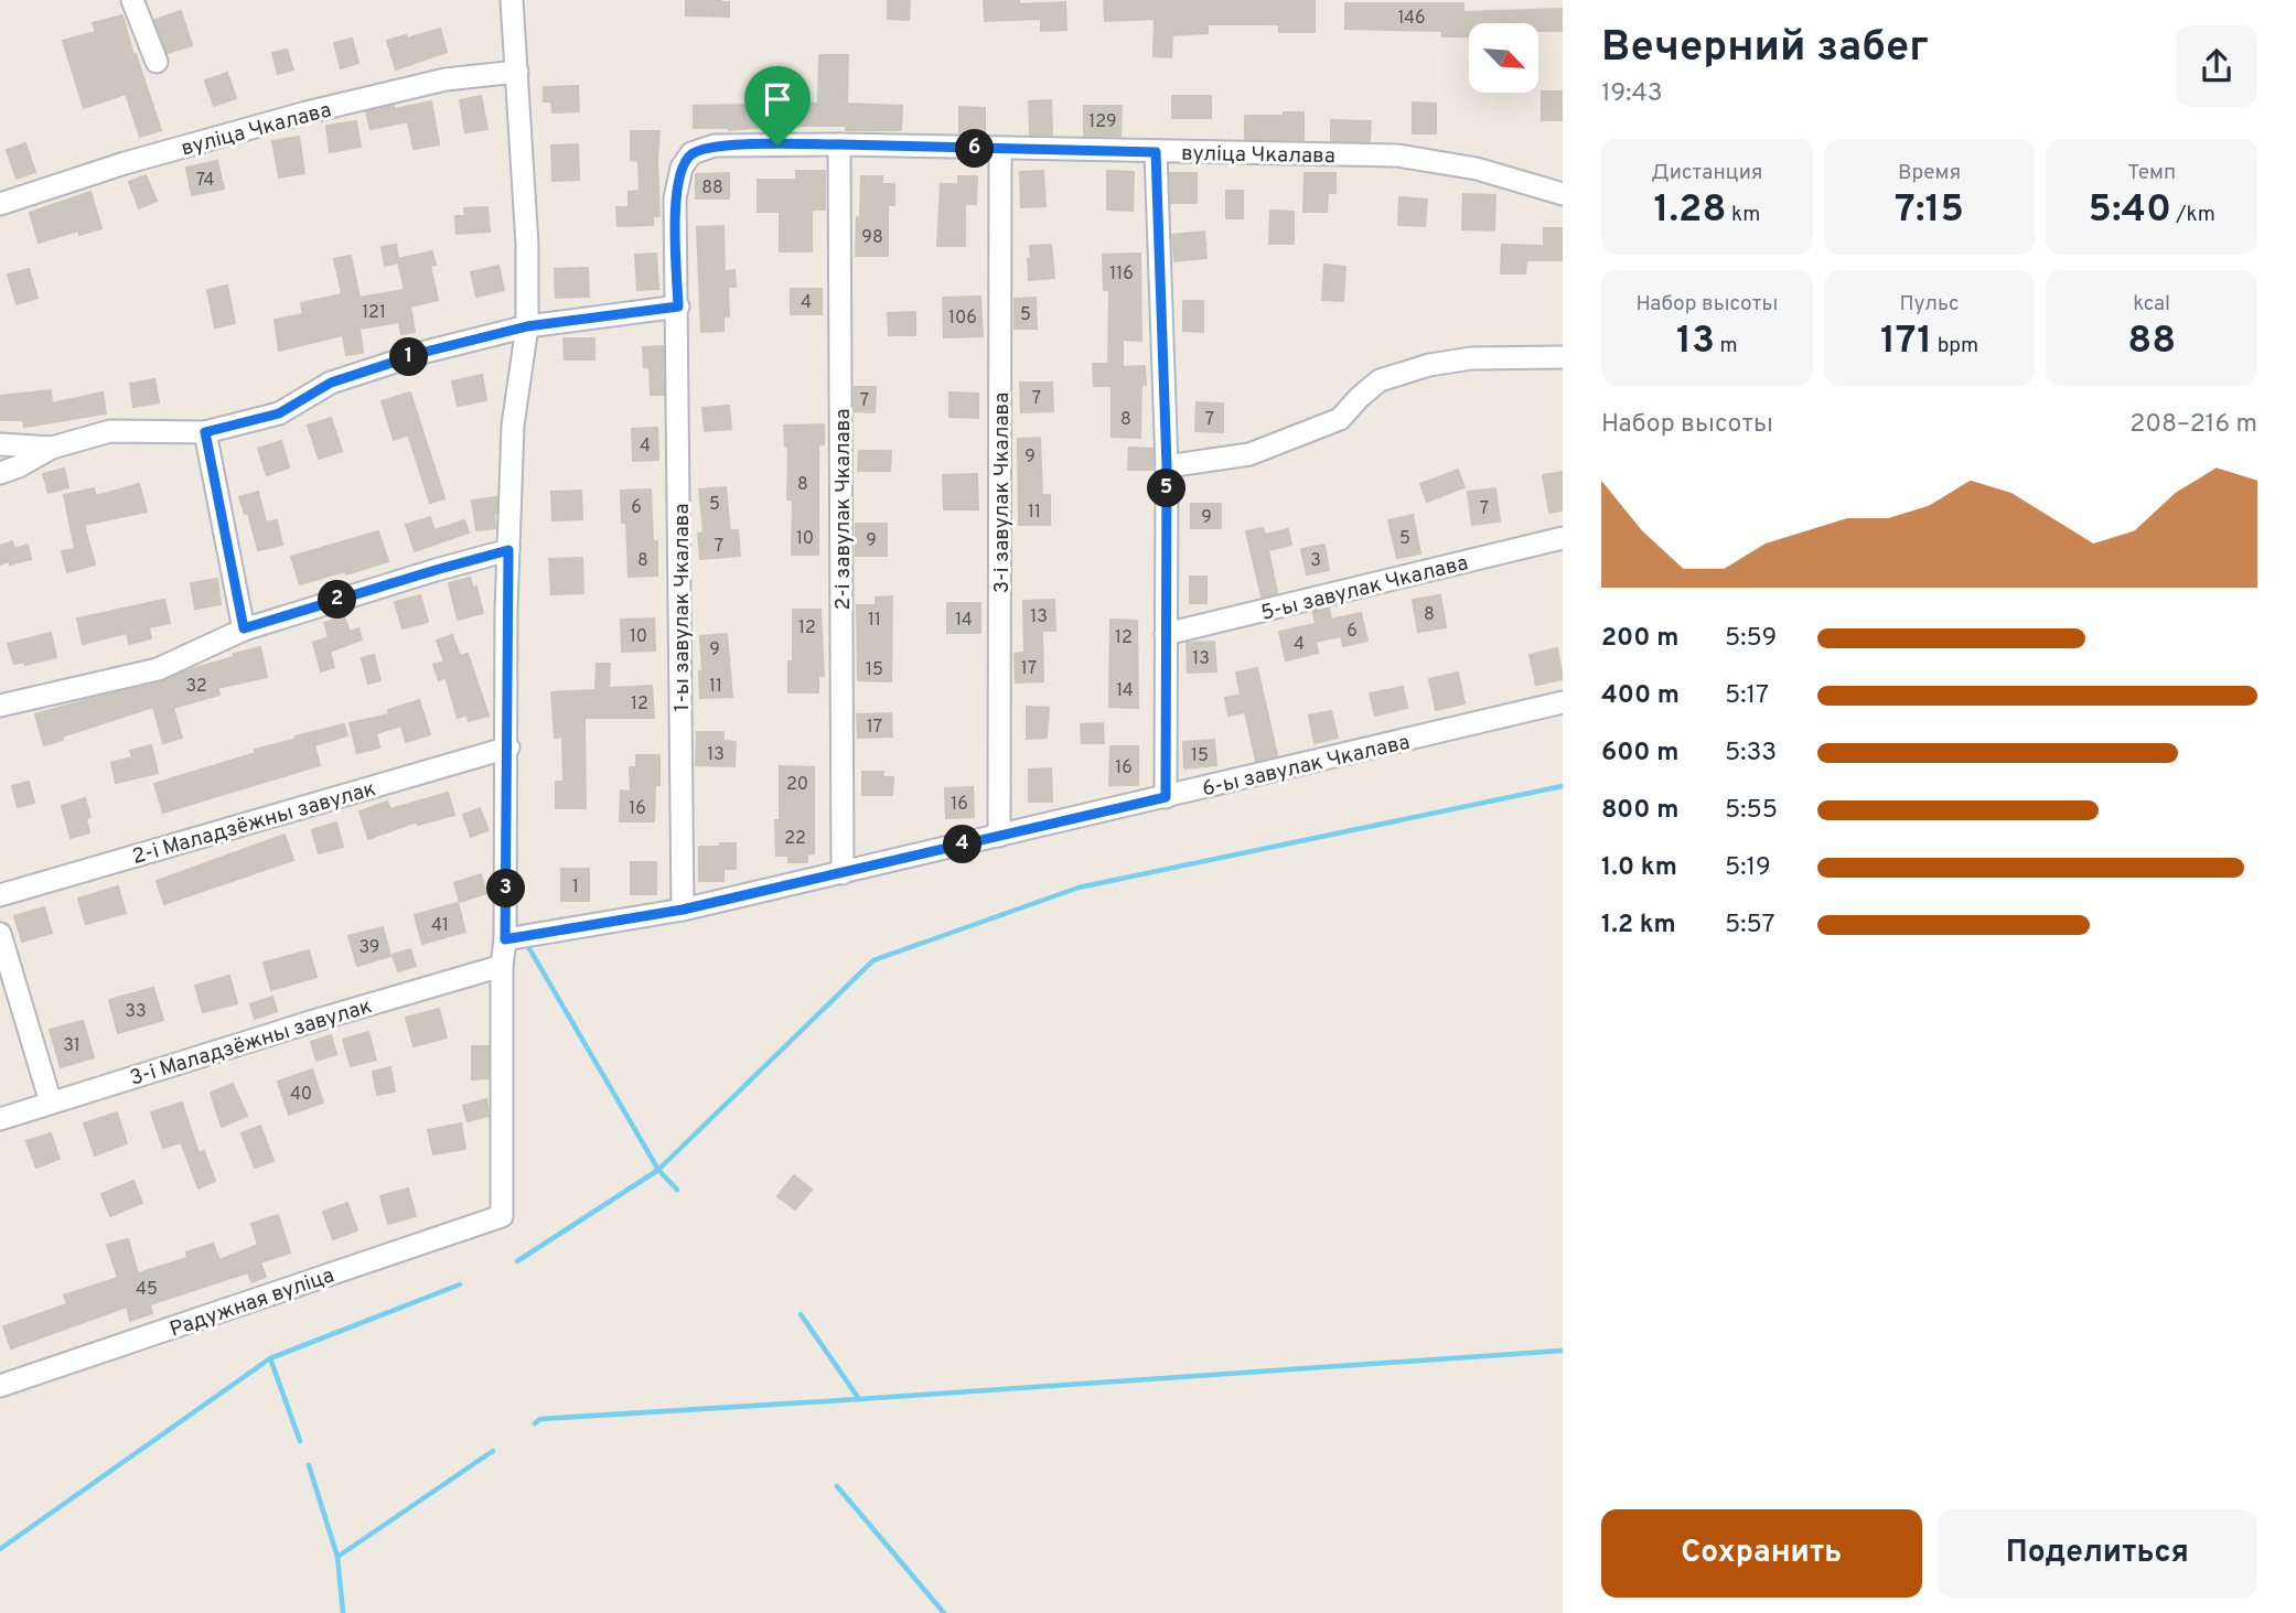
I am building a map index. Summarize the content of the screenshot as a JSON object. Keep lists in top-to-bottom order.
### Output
{
  "streets": {
    "street": [
      "вуліца Чкалава",
      "3-і завулак Чкалава",
      "2-і завулак Чкалава",
      "5-ы завулак Чкалава",
      "1-ы завулак Чкалава",
      "6-ы завулак Чкалава",
      "2-і Маладзёжны завулак",
      "3-і Маладзёжны завулак",
      "Радужная вуліца"
    ]
  },
  "crossings": [
    ["вуліца Чкалава", "3-і завулак Чкалава"],
    ["вуліца Чкалава", "2-і завулак Чкалава"],
    ["вуліца Чкалава", "1-ы завулак Чкалава"],
    ["3-і завулак Чкалава", "6-ы завулак Чкалава"],
    ["2-і завулак Чкалава", "6-ы завулак Чкалава"],
    ["1-ы завулак Чкалава", "6-ы завулак Чкалава"],
    ["3-і Маладзёжны завулак", "Радужная вуліца"]
  ],
  "house_numbers": [
    "146",
    "129",
    "74",
    "88",
    "98",
    "116",
    "4",
    "121",
    "5",
    "106",
    "7",
    "7",
    "8",
    "7",
    "4",
    "9",
    "8",
    "5",
    "6",
    "7",
    "11",
    "9",
    "10",
    "5",
    "9",
    "7",
    "8",
    "3",
    "8",
    "13",
    "11",
    "14",
    "12",
    "6",
    "10",
    "12",
    "4",
    "9",
    "13",
    "17",
    "15",
    "32",
    "11",
    "14",
    "12",
    "17",
    "13",
    "15",
    "16",
    "20",
    "16",
    "16",
    "22",
    "1",
    "41",
    "39",
    "33",
    "31",
    "40",
    "45"
  ],
  "north": "bottom right",
  "page": {
    "heading": ["Вечерний забег", "19:43"],
    "pins": [
      "6",
      "1",
      "5",
      "2",
      "4",
      "3"
    ],
    "stats": [
      ["Дистанция", "1.28 km"],
      ["Время", "7:15"],
      ["Темп", "5:40 /km"],
      ["Набор высоты", "13 m"],
      ["Пульс", "171 bpm"],
      ["kcal", "88"]
    ],
    "chart": ["Набор высоты", "208–216 m"],
    "list": [
      {
        "name": "200 m",
        "note": "5:59"
      },
      {
        "name": "400 m",
        "note": "5:17"
      },
      {
        "name": "600 m",
        "note": "5:33"
      },
      {
        "name": "800 m",
        "note": "5:55"
      },
      {
        "name": "1.0 km",
        "note": "5:19"
      },
      {
        "name": "1.2 km",
        "note": "5:57"
      }
    ],
    "buttons": ["Сохранить", "Поделиться"]
  }
}
